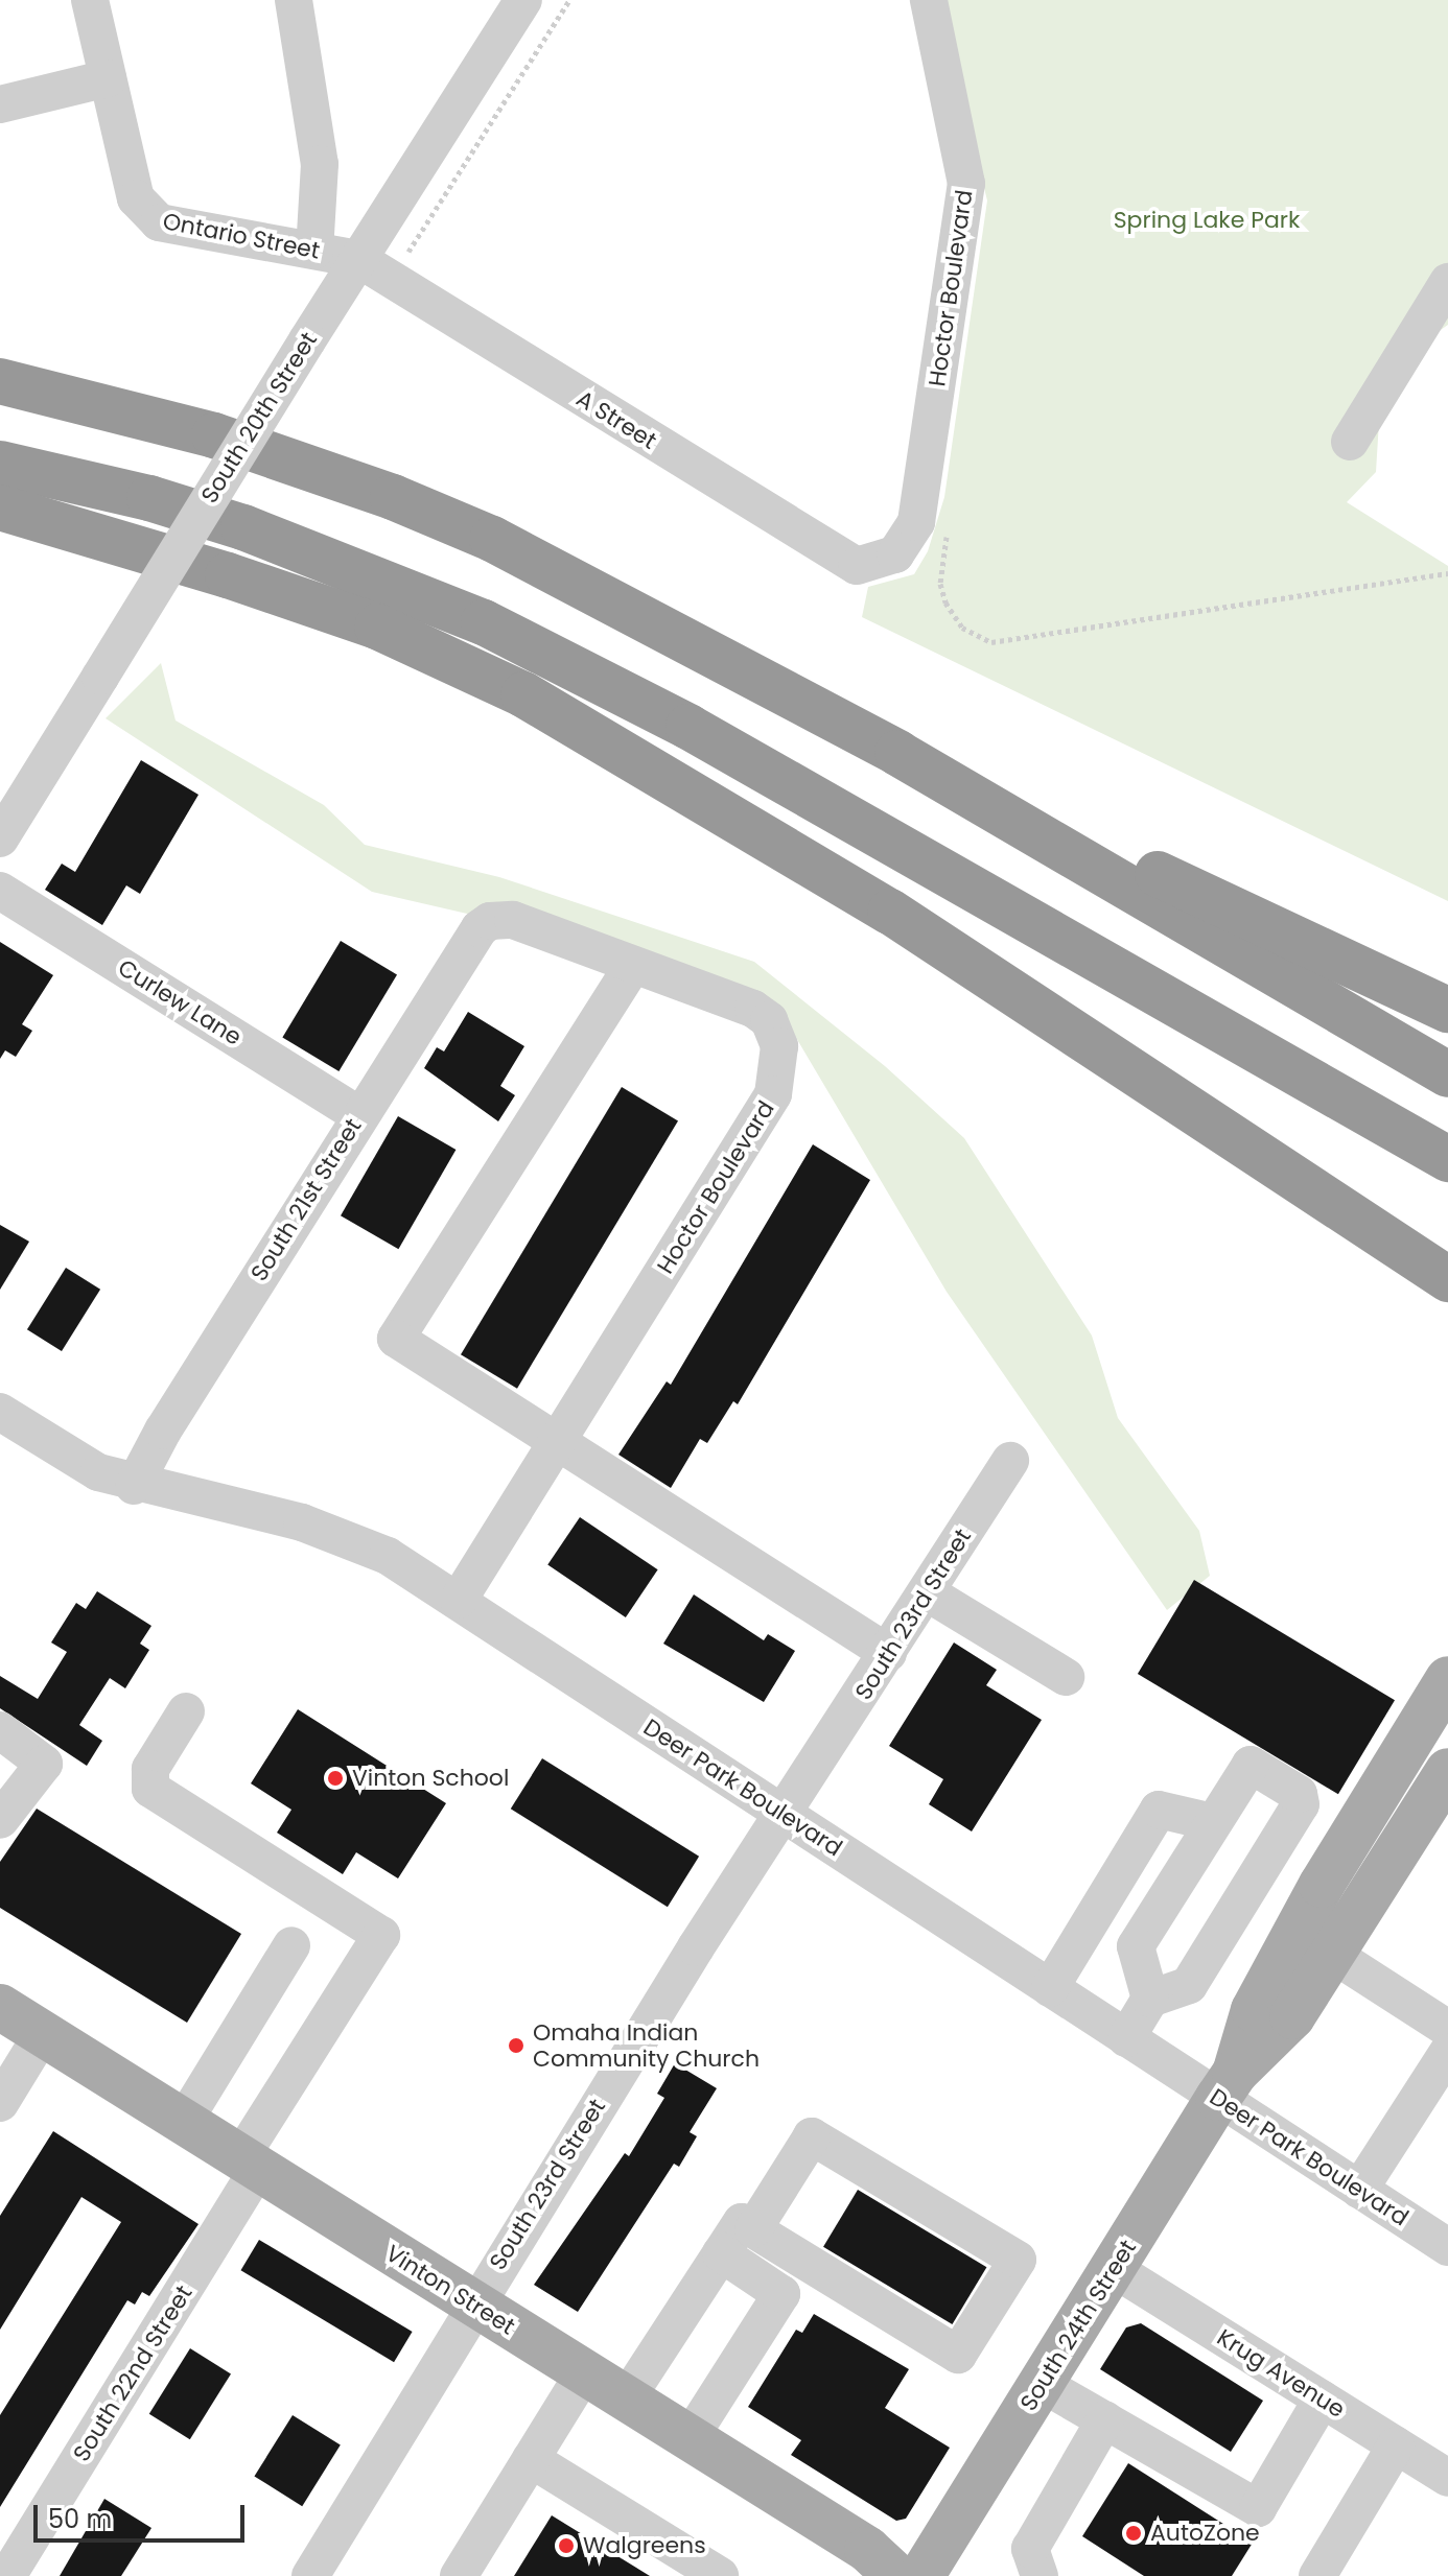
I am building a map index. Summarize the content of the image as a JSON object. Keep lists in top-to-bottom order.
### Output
{
  "streets": {
    "main road": ["Vinton Street", "South 24th Street"],
    "street": [
      "Ontario Street",
      "Hoctor Boulevard",
      "South 20th Street",
      "A Street",
      "Curlew Lane",
      "South 21st Street",
      "South 23rd Street",
      "Deer Park Boulevard",
      "South 22nd Street",
      "Krug Avenue"
    ]
  },
  "crossings": [
    ["Ontario Street", "South 20th Street"],
    ["Ontario Street", "A Street"],
    ["Hoctor Boulevard", "A Street"],
    ["Hoctor Boulevard", "South 21st Street"],
    ["Hoctor Boulevard", "Deer Park Boulevard"],
    ["South 20th Street", "A Street"],
    ["Curlew Lane", "South 21st Street"],
    ["South 21st Street", "Deer Park Boulevard"],
    ["South 23rd Street", "Deer Park Boulevard"],
    ["South 23rd Street", "Vinton Street"],
    ["Deer Park Boulevard", "South 24th Street"],
    ["Vinton Street", "South 22nd Street"],
    ["South 24th Street", "Krug Avenue"]
  ],
  "parks": ["Spring Lake Park"],
  "places": [
    "Vinton School",
    "Omaha Indian Community Church",
    "AutoZone",
    "Walgreens"
  ],
  "scale_bar": "50 m"
}
